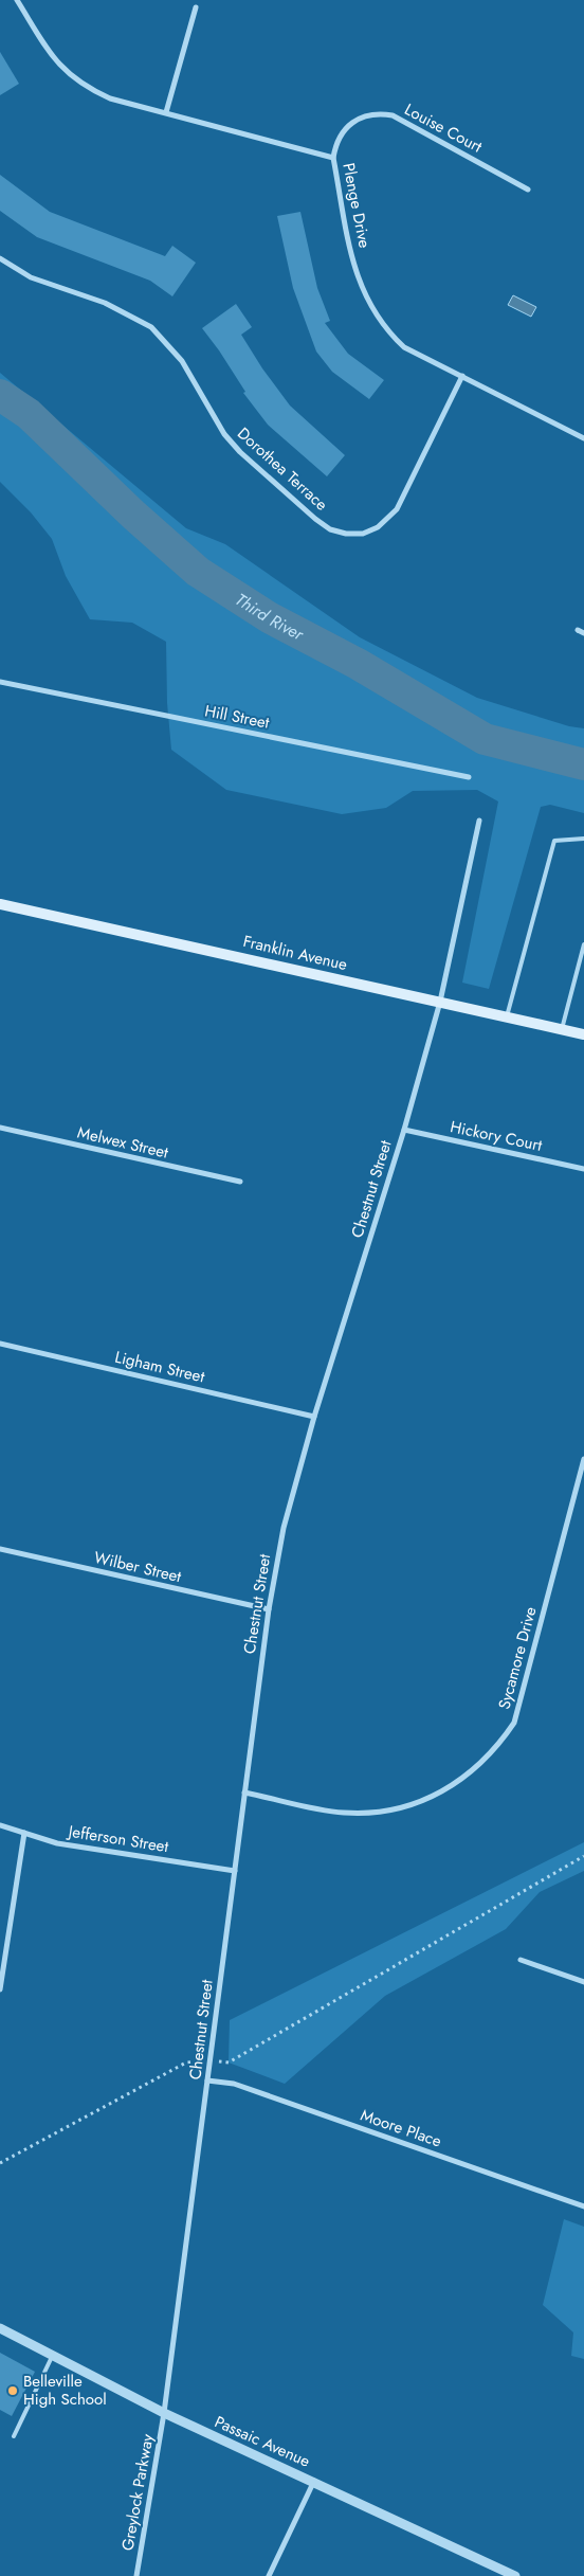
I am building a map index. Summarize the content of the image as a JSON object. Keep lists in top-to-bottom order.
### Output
{
  "streets": {
    "main road": ["Franklin Avenue"],
    "street": [
      "Louise Court",
      "Plenge Drive",
      "Dorothea Terrace",
      "Hill Street",
      "Hickory Court",
      "Melwex Street",
      "Chestnut Street",
      "Ligham Street",
      "Wilber Street",
      "Sycamore Drive",
      "Jefferson Street",
      "Moore Place",
      "Passaic Avenue",
      "Greylock Parkway"
    ]
  },
  "crossings": [
    ["Louise Court", "Plenge Drive"],
    ["Plenge Drive", "Dorothea Terrace"],
    ["Franklin Avenue", "Chestnut Street"],
    ["Hickory Court", "Chestnut Street"],
    ["Chestnut Street", "Ligham Street"],
    ["Chestnut Street", "Wilber Street"],
    ["Chestnut Street", "Sycamore Drive"],
    ["Chestnut Street", "Jefferson Street"],
    ["Chestnut Street", "Moore Place"],
    ["Chestnut Street", "Passaic Avenue"],
    ["Chestnut Street", "Greylock Parkway"],
    ["Passaic Avenue", "Greylock Parkway"]
  ],
  "water": ["Third River"],
  "places": ["Belleville High School"]
}
